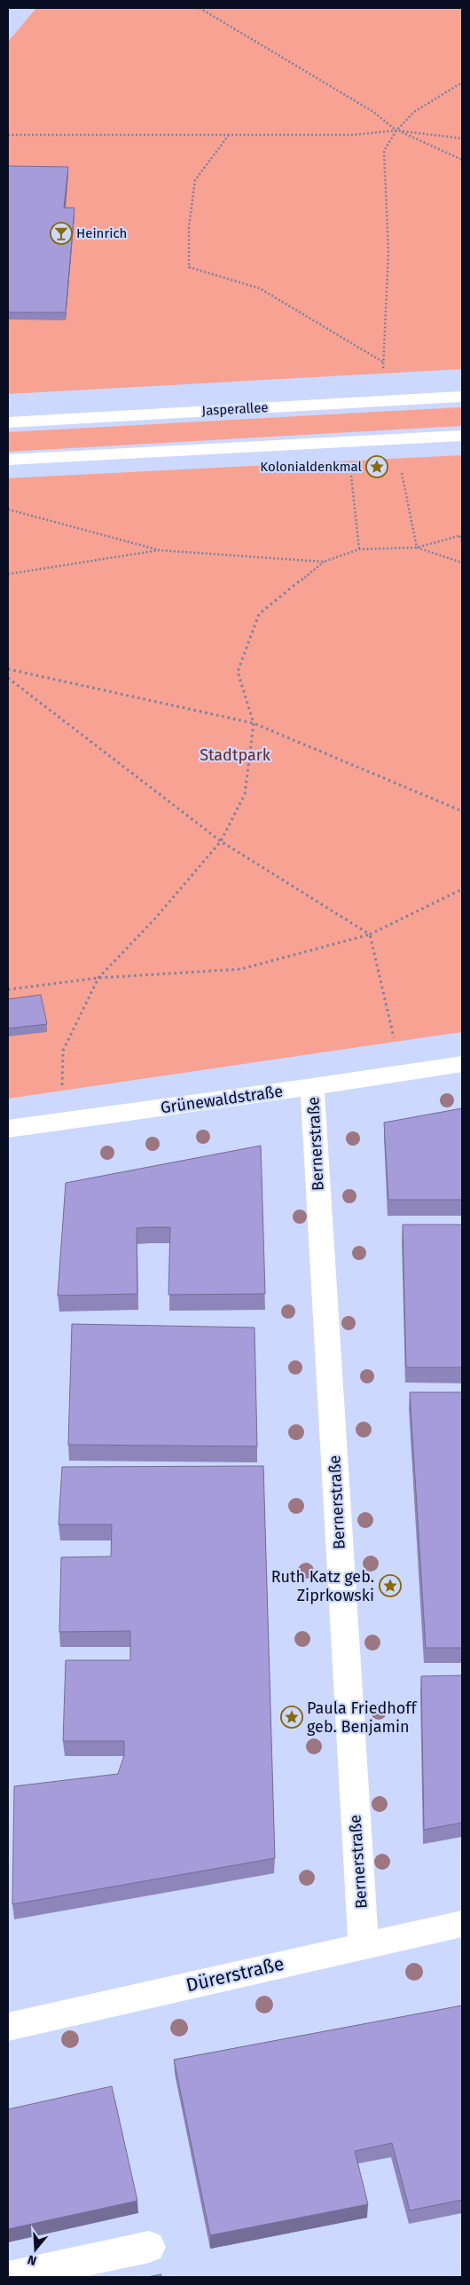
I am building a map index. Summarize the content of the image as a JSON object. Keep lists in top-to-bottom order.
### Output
{
  "streets": {
    "street": [
      "Jasperallee",
      "Grünewaldstraße",
      "Bernerstraße",
      "Dürerstraße"
    ]
  },
  "crossings": [
    ["Grünewaldstraße", "Bernerstraße"],
    ["Bernerstraße", "Dürerstraße"]
  ],
  "parks": ["Stadtpark"],
  "places": {
    "bar": ["Heinrich"],
    "place": ["Kolonialdenkmal", "Ruth Katz geb. Ziprkowski", "Paula Friedhoff geb. Benjamin"]
  },
  "north": "bottom"
}
